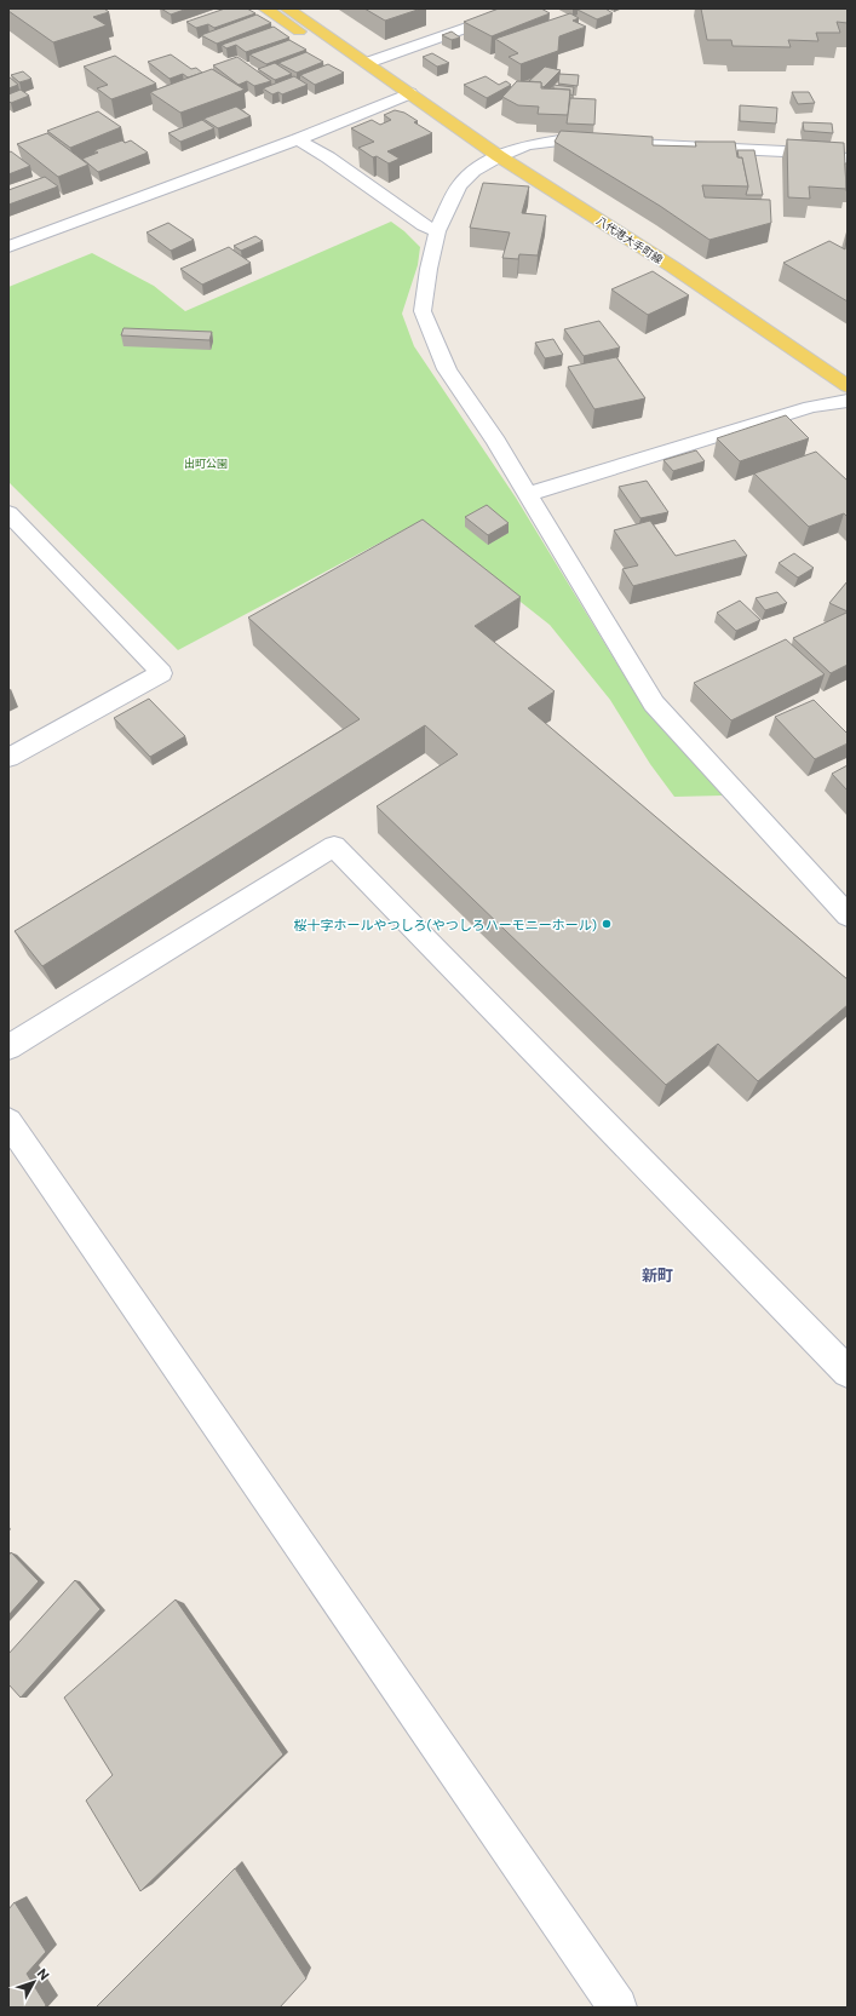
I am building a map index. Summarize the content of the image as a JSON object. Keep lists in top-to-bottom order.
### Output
{
  "streets": {
    "main road": ["八代港大手町線"]
  },
  "districts": ["新町"],
  "parks": ["出町公園"],
  "places": ["桜十字ホールやつしろ(やつしろハーモニーホール)"],
  "north": "top right"
}
